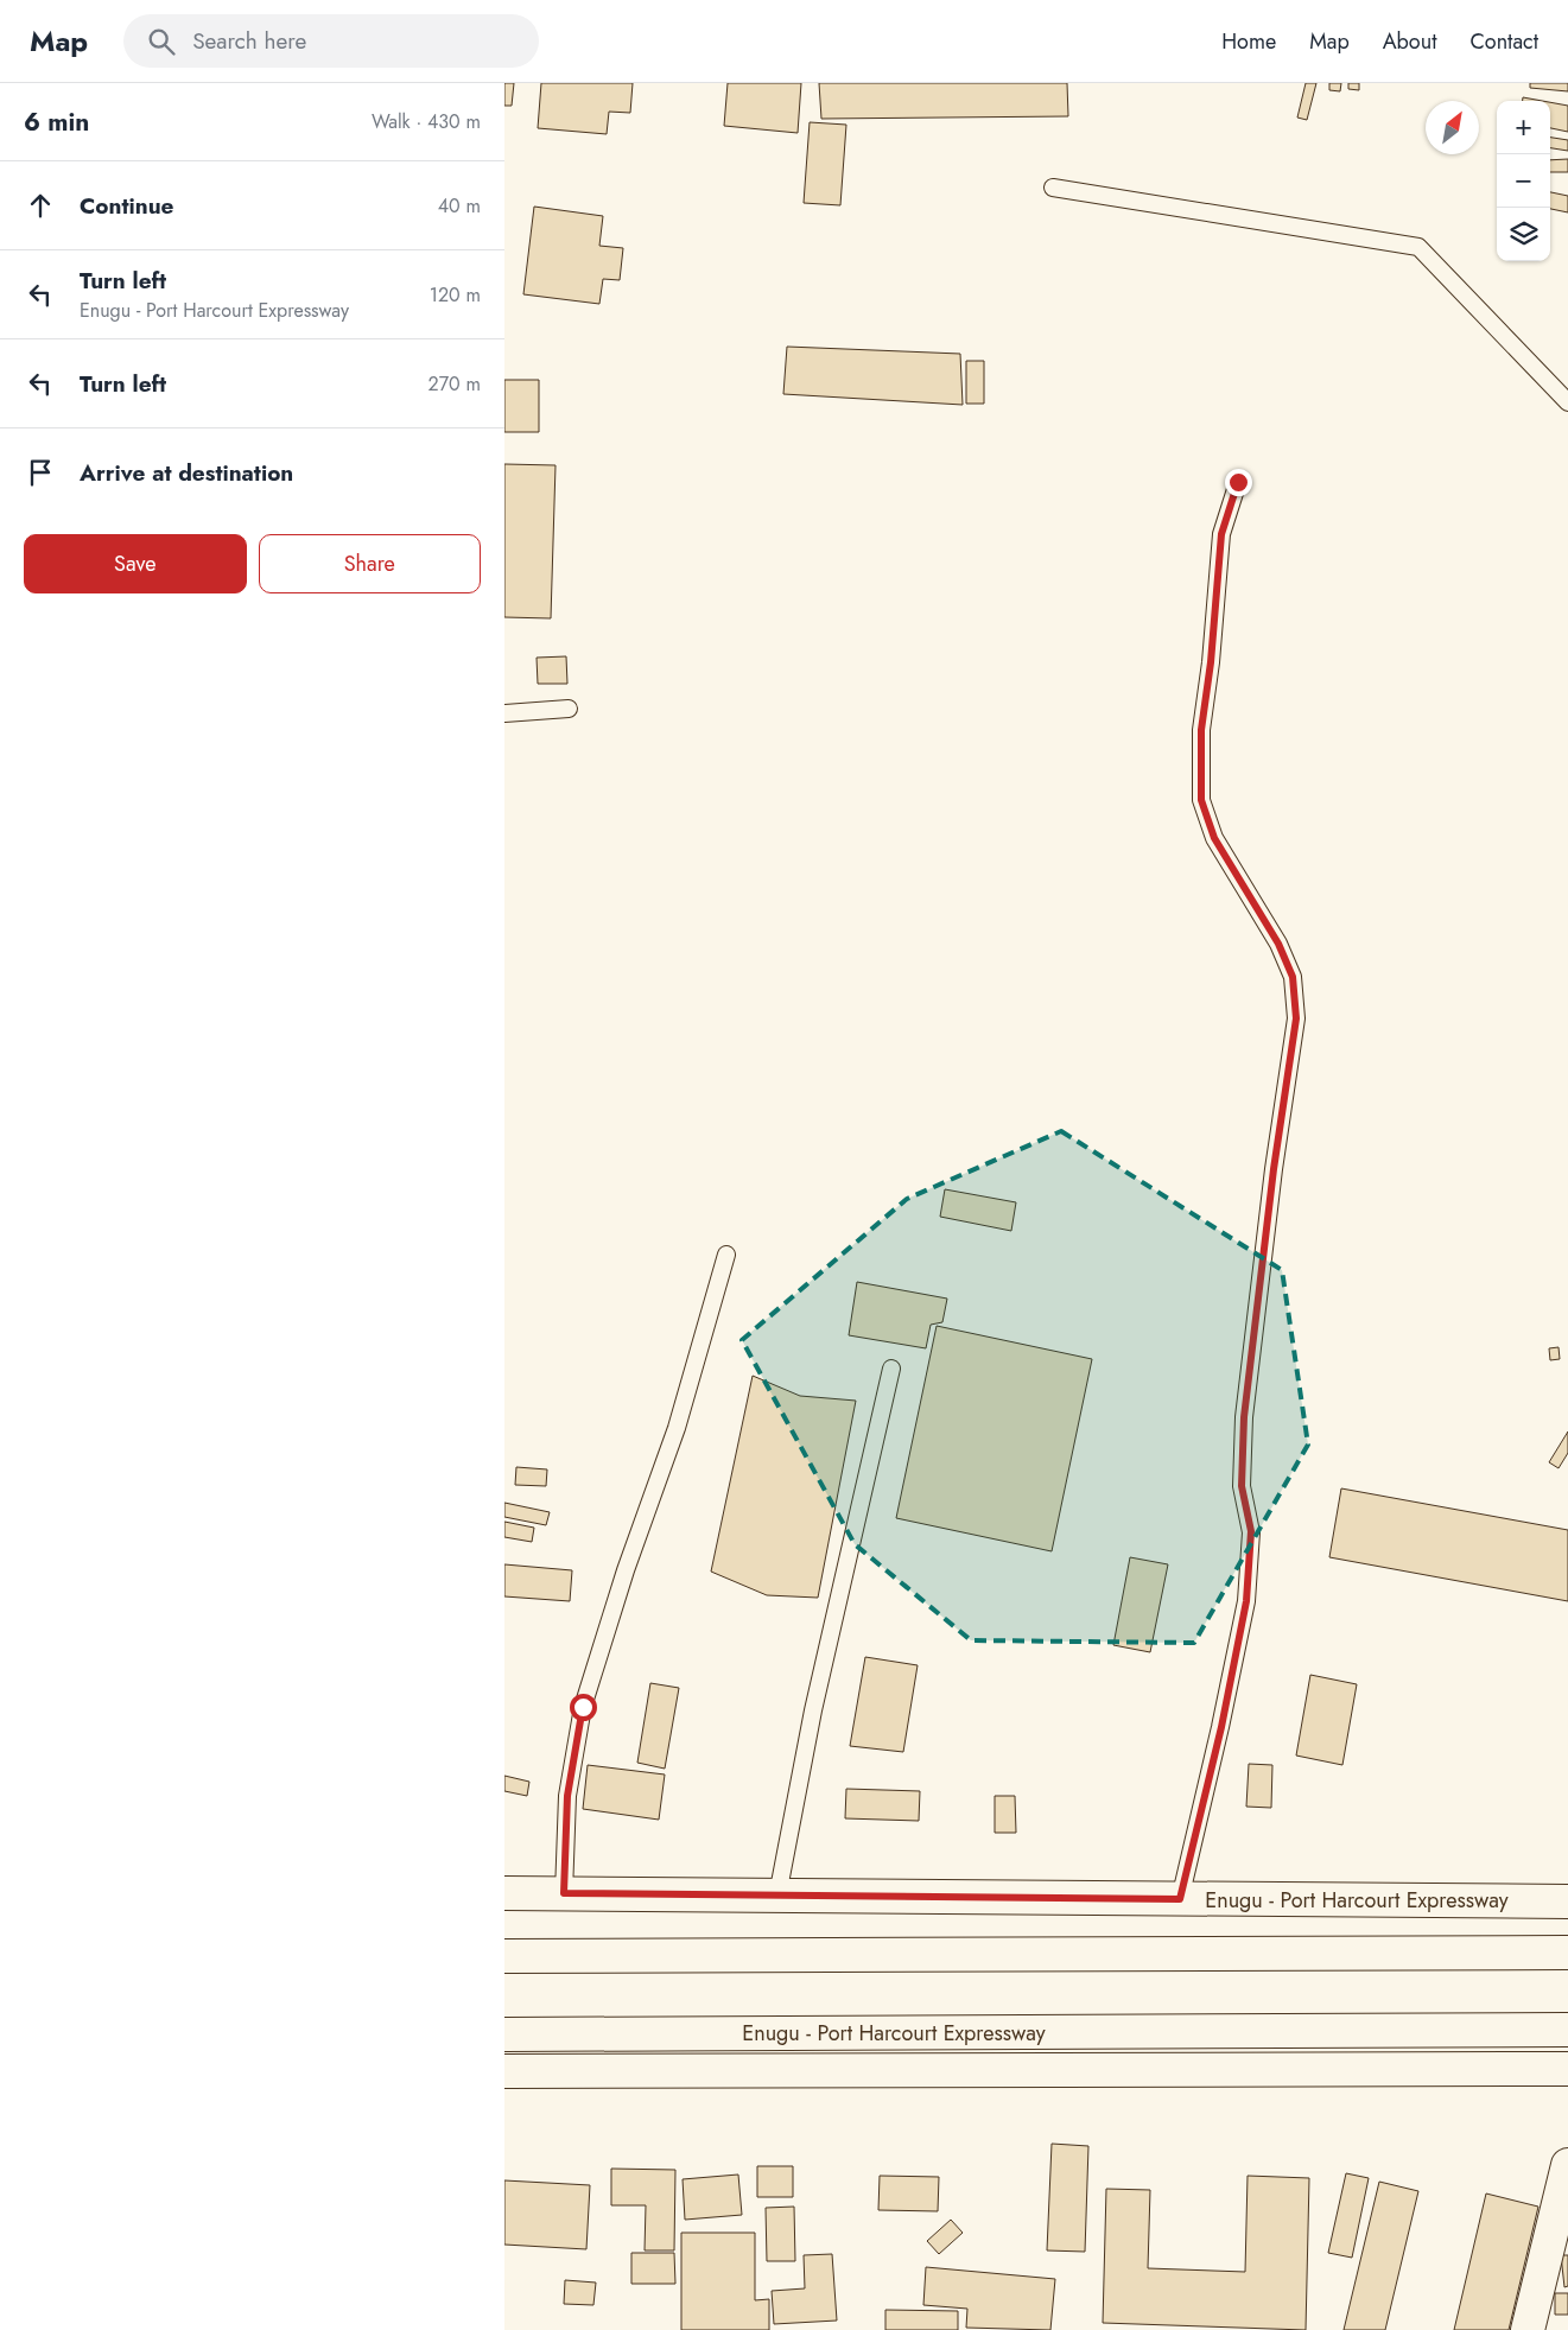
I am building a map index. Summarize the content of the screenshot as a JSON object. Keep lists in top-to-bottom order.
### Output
{
  "streets": {
    "main road": ["Enugu - Port Harcourt Expressway"]
  },
  "north": "top right",
  "page": {
    "header": "Map",
    "search": "Search here",
    "nav": [
      "Home",
      "Map",
      "About",
      "Contact"
    ],
    "heading": ["6 min", "Walk · 430 m"],
    "map_buttons": ["+", "−"],
    "list": [
      ["Continue", "40 m"],
      ["Turn left", "Enugu - Port Harcourt Expressway", "120 m"],
      ["Turn left", "270 m"],
      "Arrive at destination"
    ],
    "buttons": ["Save", "Share"]
  }
}
